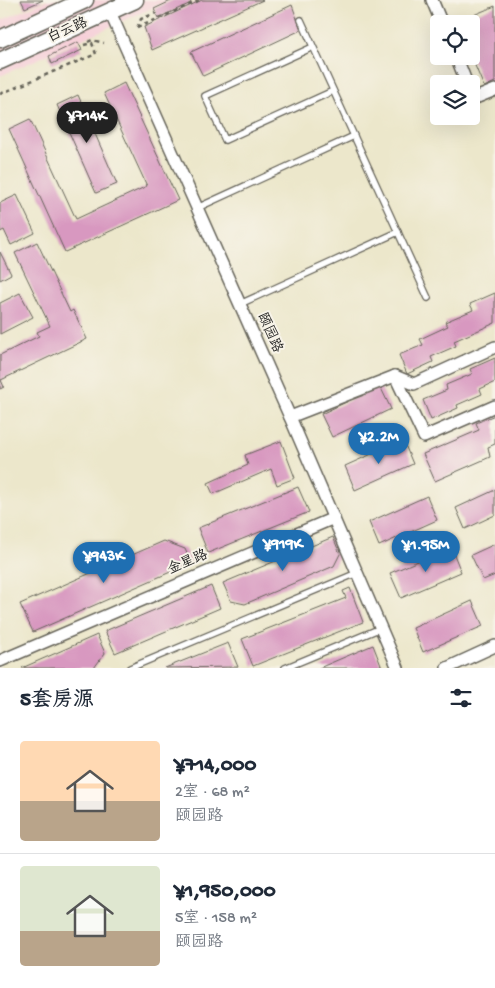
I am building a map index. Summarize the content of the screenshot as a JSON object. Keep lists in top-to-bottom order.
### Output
{
  "streets": {
    "main road": ["白云路"],
    "street": ["颐园路", "金星路"]
  },
  "crossings": [
    ["白云路", "颐园路"],
    ["颐园路", "金星路"]
  ],
  "page": {
    "price": [
      "¥714K",
      "¥2.2M",
      "¥919K",
      "¥1.95M",
      "¥943K"
    ],
    "heading": "5套房源",
    "list": [
      {
        "name": "¥714,000",
        "note": "2室 · 68 m² · 颐园路"
      },
      {
        "name": "¥1,950,000",
        "note": "5室 · 158 m² · 颐园路"
      }
    ]
  }
}
